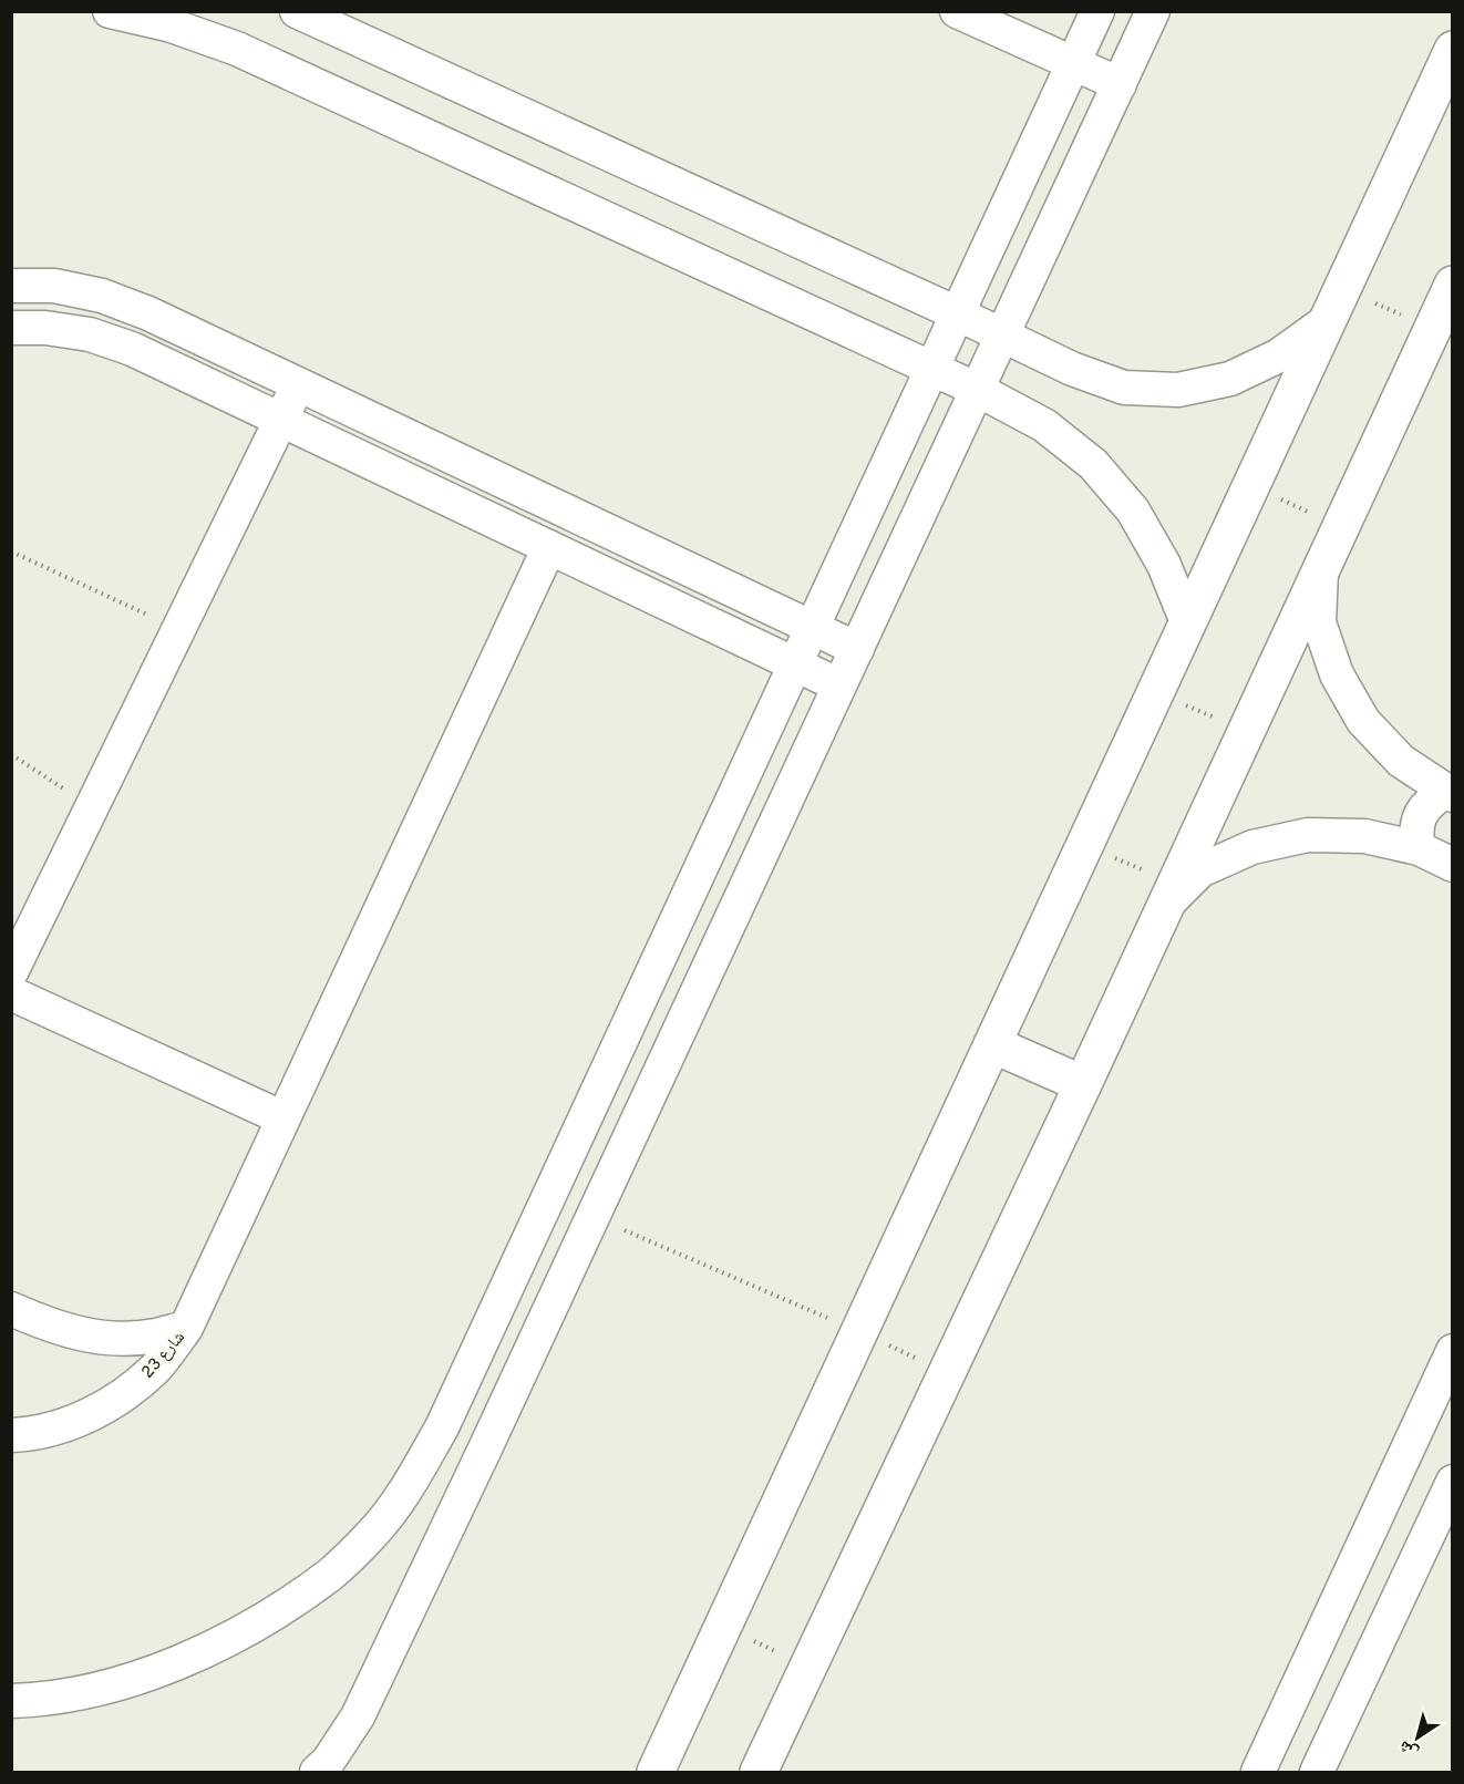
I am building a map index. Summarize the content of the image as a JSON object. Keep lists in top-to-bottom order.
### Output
{
  "streets": {
    "street": ["شارع 23"]
  },
  "north": "bottom left"
}
